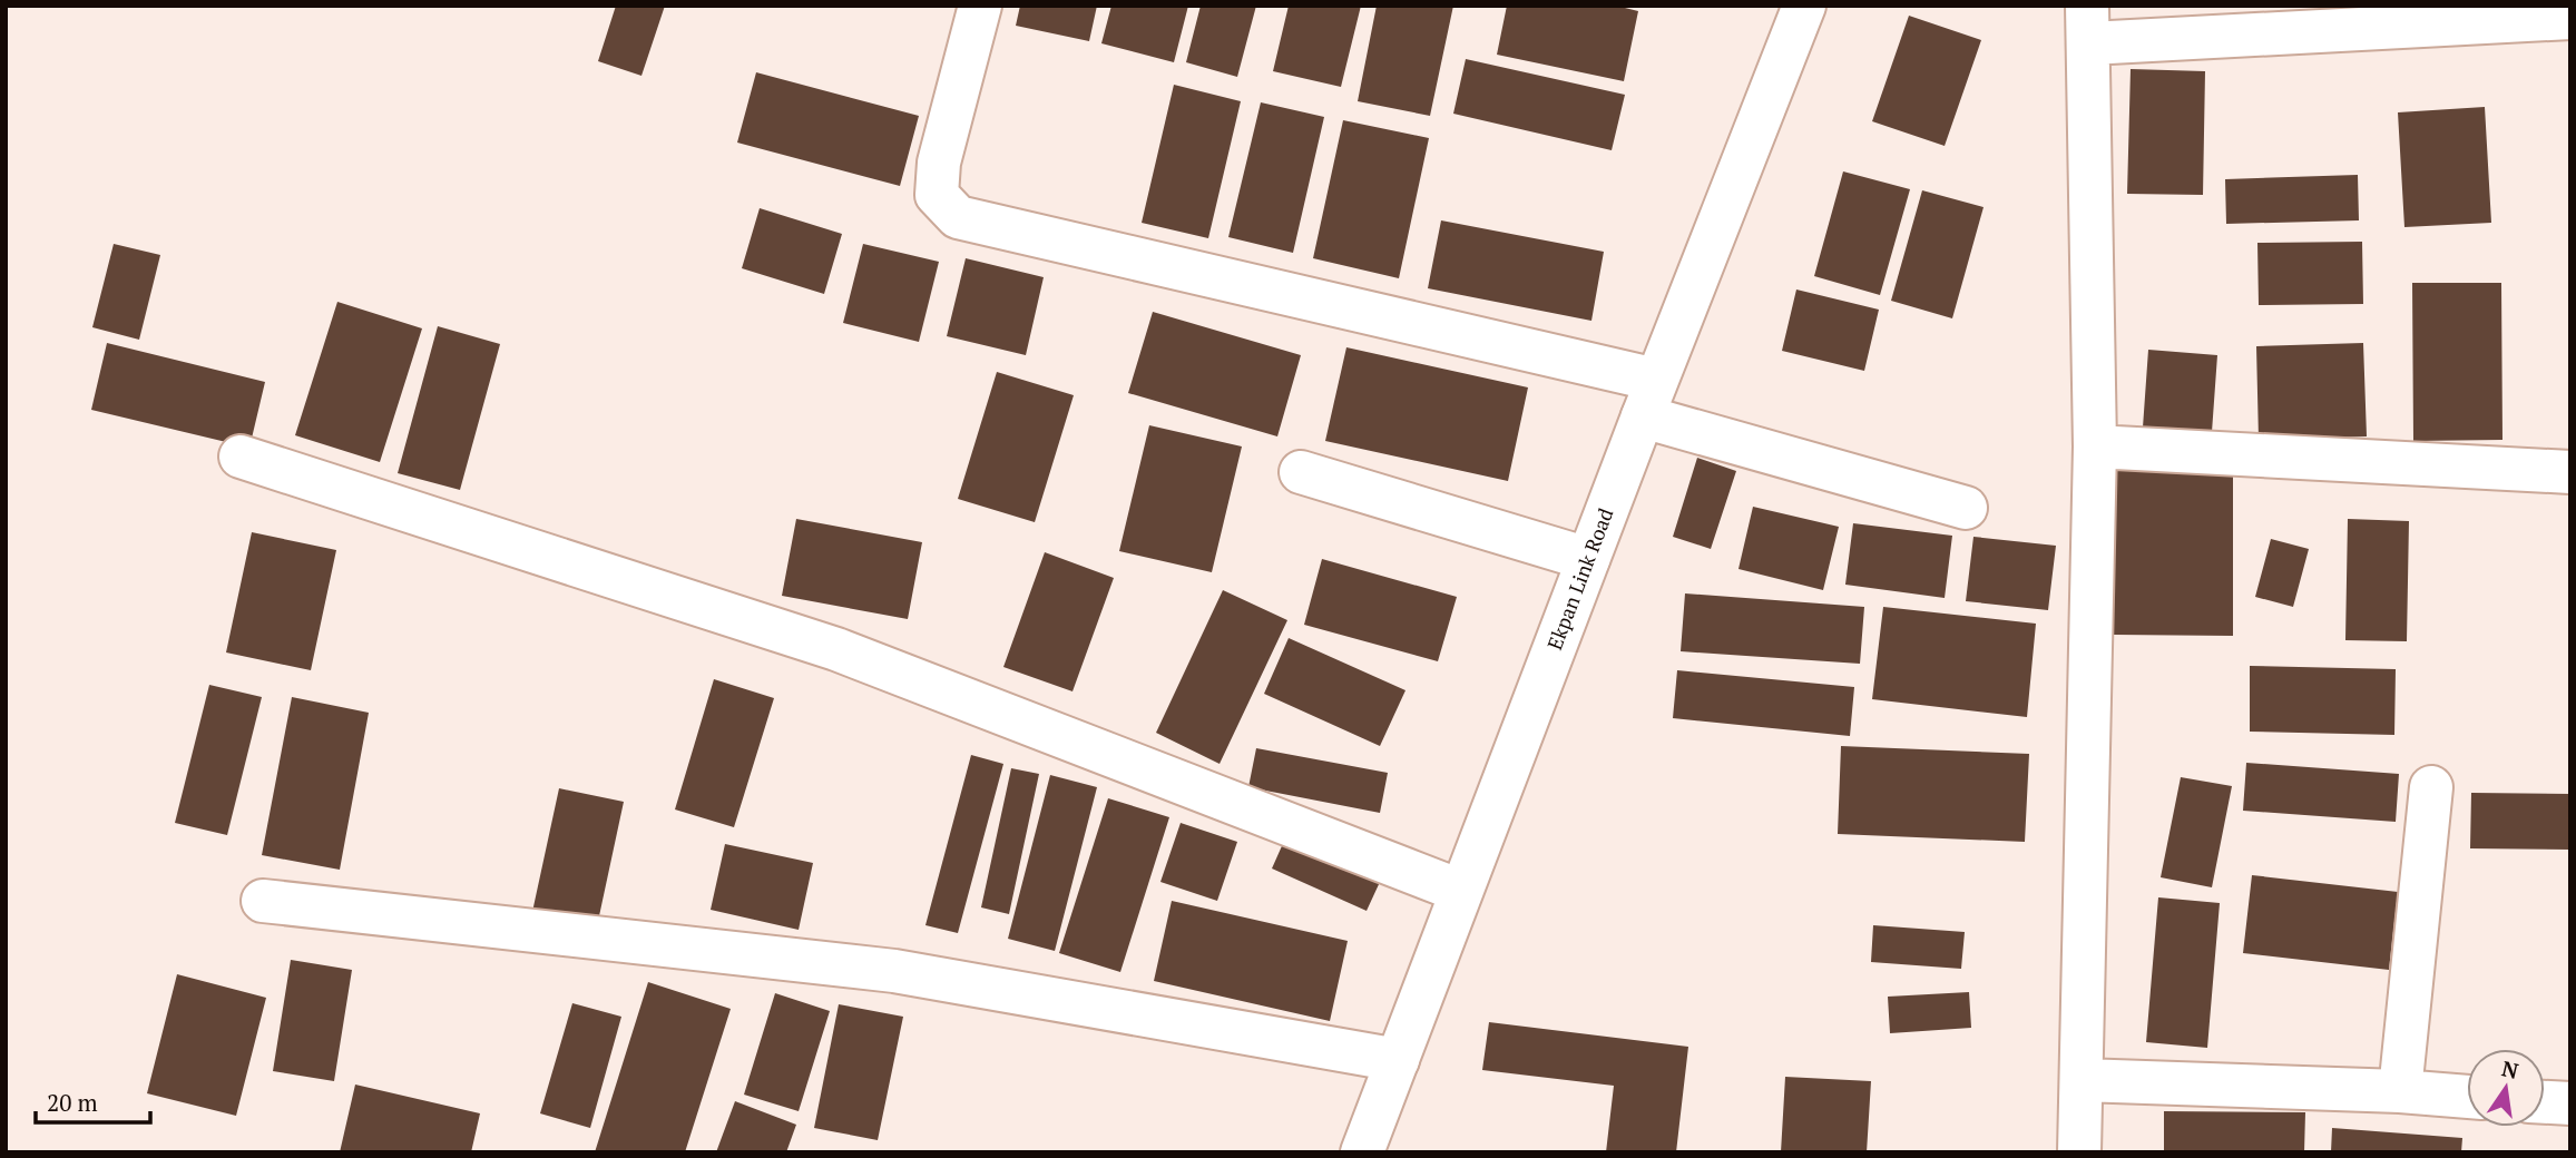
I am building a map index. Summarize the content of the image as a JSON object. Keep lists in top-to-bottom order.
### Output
{
  "streets": {
    "street": ["Ekpan Link Road"]
  },
  "scale_bar": "20 m",
  "north": "top"
}
